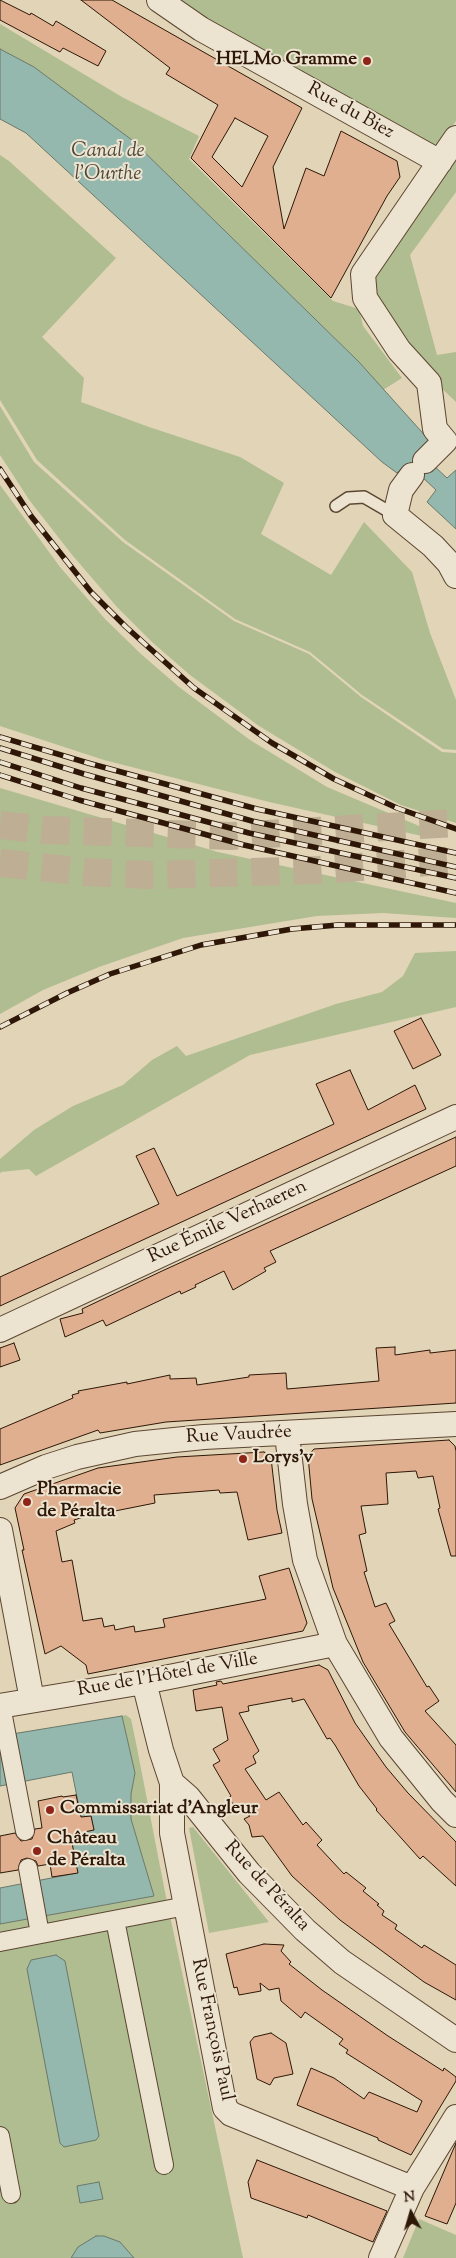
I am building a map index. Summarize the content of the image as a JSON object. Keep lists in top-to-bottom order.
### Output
{
  "streets": {
    "street": [
      "Rue du Biez",
      "Rue Émile Verhaeren",
      "Rue Vaudrée",
      "Rue de l'Hôtel de Ville",
      "Rue de Péralta",
      "Rue François Paul"
    ]
  },
  "crossings": [
    ["Rue de l'Hôtel de Ville", "Rue de Péralta"],
    ["Rue de Péralta", "Rue François Paul"]
  ],
  "water": ["Canal de l'Ourthe"],
  "places": [
    "HELMo Gramme",
    "Lorys'v",
    "Pharmacie de Péralta",
    "Commissariat d'Angleur",
    "Château de Péralta"
  ],
  "north": "top"
}
